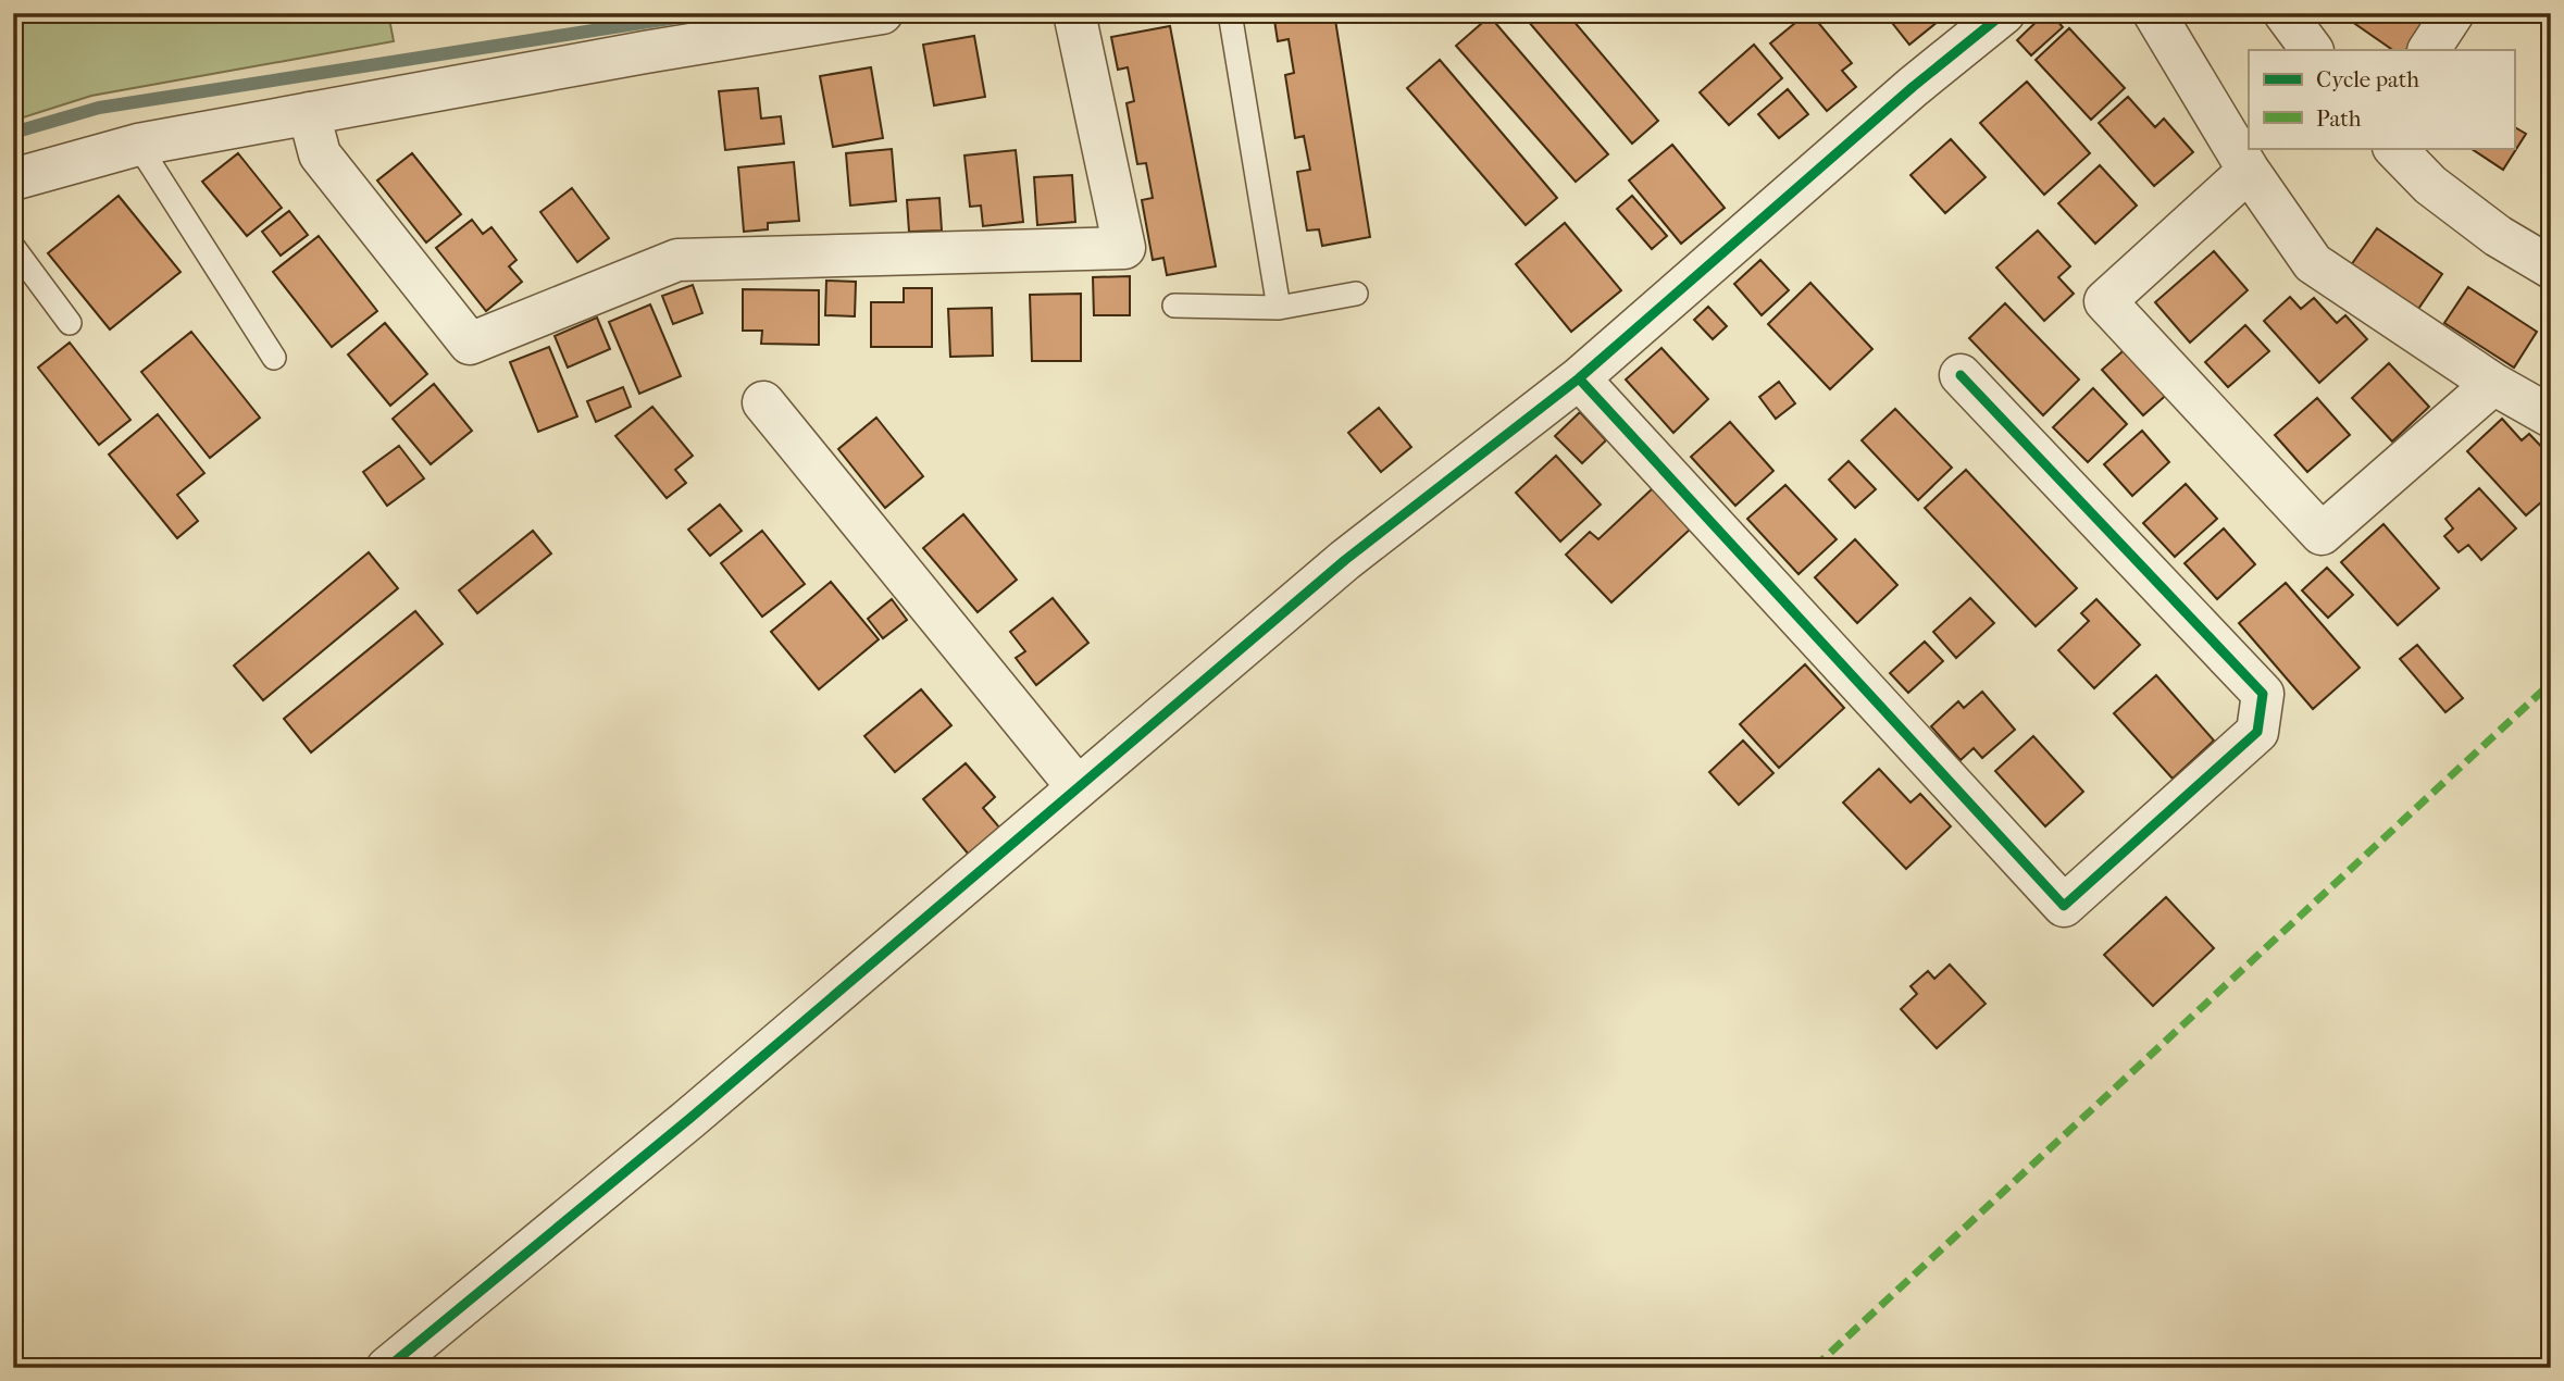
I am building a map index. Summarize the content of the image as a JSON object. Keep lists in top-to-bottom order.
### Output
{
  "legend": ["Cycle path", "Path"]
}
